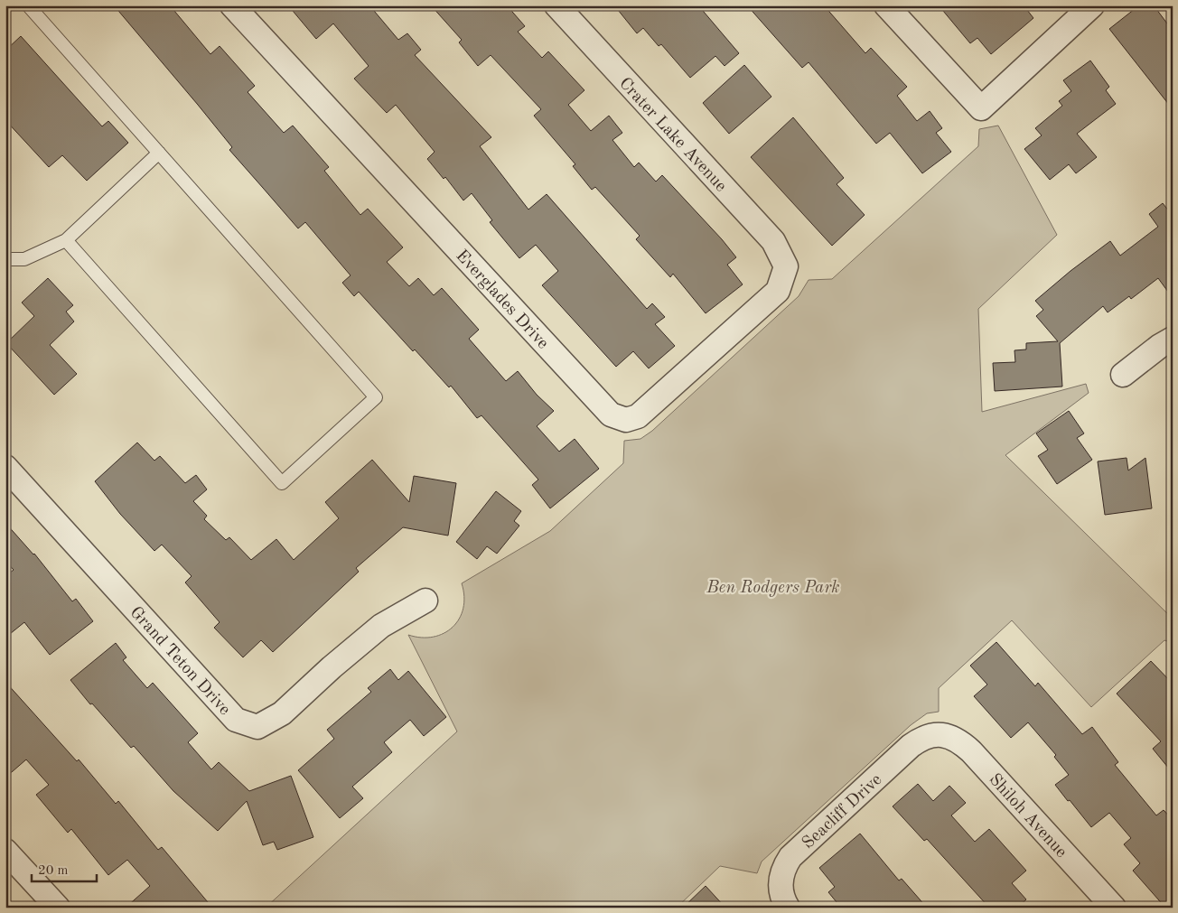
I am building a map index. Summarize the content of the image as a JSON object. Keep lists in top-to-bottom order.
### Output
{
  "streets": {
    "street": [
      "Crater Lake Avenue",
      "Everglades Drive",
      "Grand Teton Drive",
      "Seacliff Drive",
      "Shiloh Avenue"
    ]
  },
  "crossings": [
    ["Crater Lake Avenue", "Everglades Drive"],
    ["Seacliff Drive", "Shiloh Avenue"]
  ],
  "parks": ["Ben Rodgers Park"],
  "scale_bar": "20 m"
}
